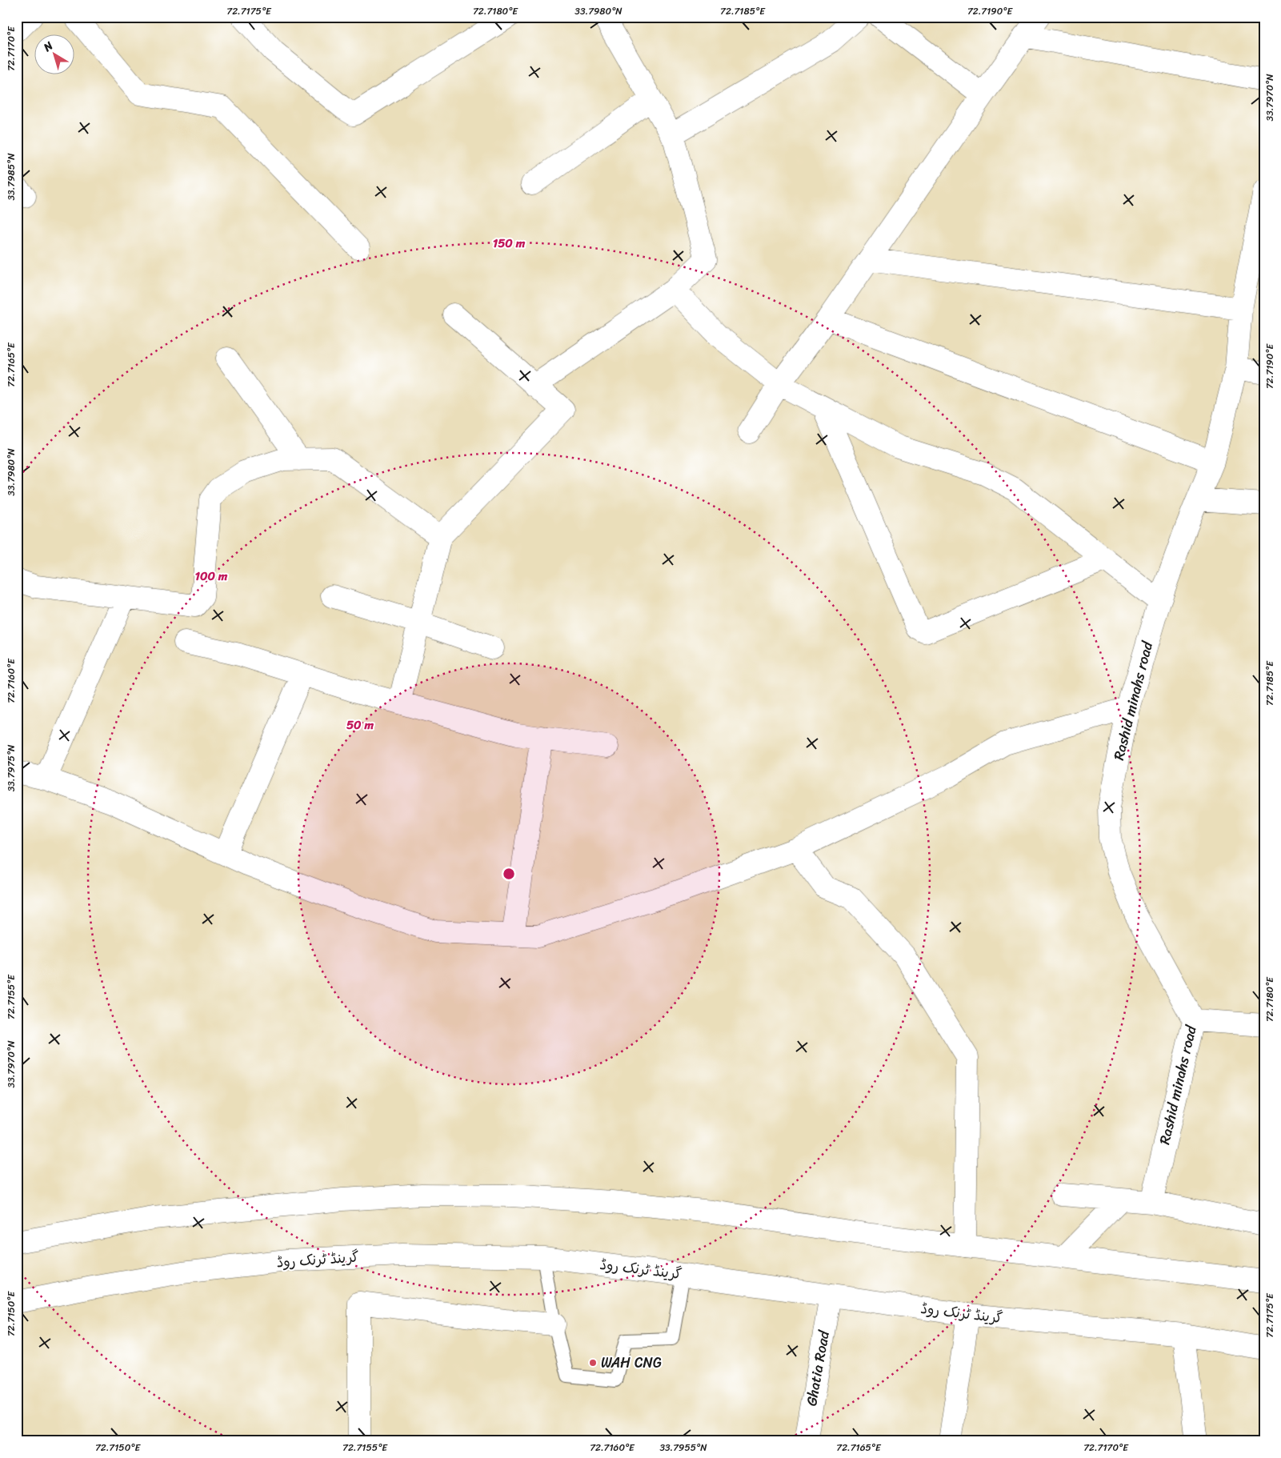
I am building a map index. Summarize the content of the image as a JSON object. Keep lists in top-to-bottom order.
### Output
{
  "streets": {
    "main road": ["Rashid minahs road", "گرینڈ ٹرنک روڈ", "Ghatia Road"]
  },
  "crossings": [
    ["گرینڈ ٹرنک روڈ", "Ghatia Road"]
  ],
  "places": ["WAH CNG"],
  "north": "top left",
  "coordinates": [
    "72.7175°E",
    "72.7180°E",
    "33.7980°N",
    "72.7185°E",
    "72.7190°E",
    "72.7170°E",
    "33.7970°N",
    "33.7985°N",
    "72.7165°E",
    "72.7160°E",
    "33.7975°N",
    "72.7155°E",
    "72.7150°E",
    "33.7955°N"
  ],
  "rings": ["150 m", "100 m", "50 m"]
}
